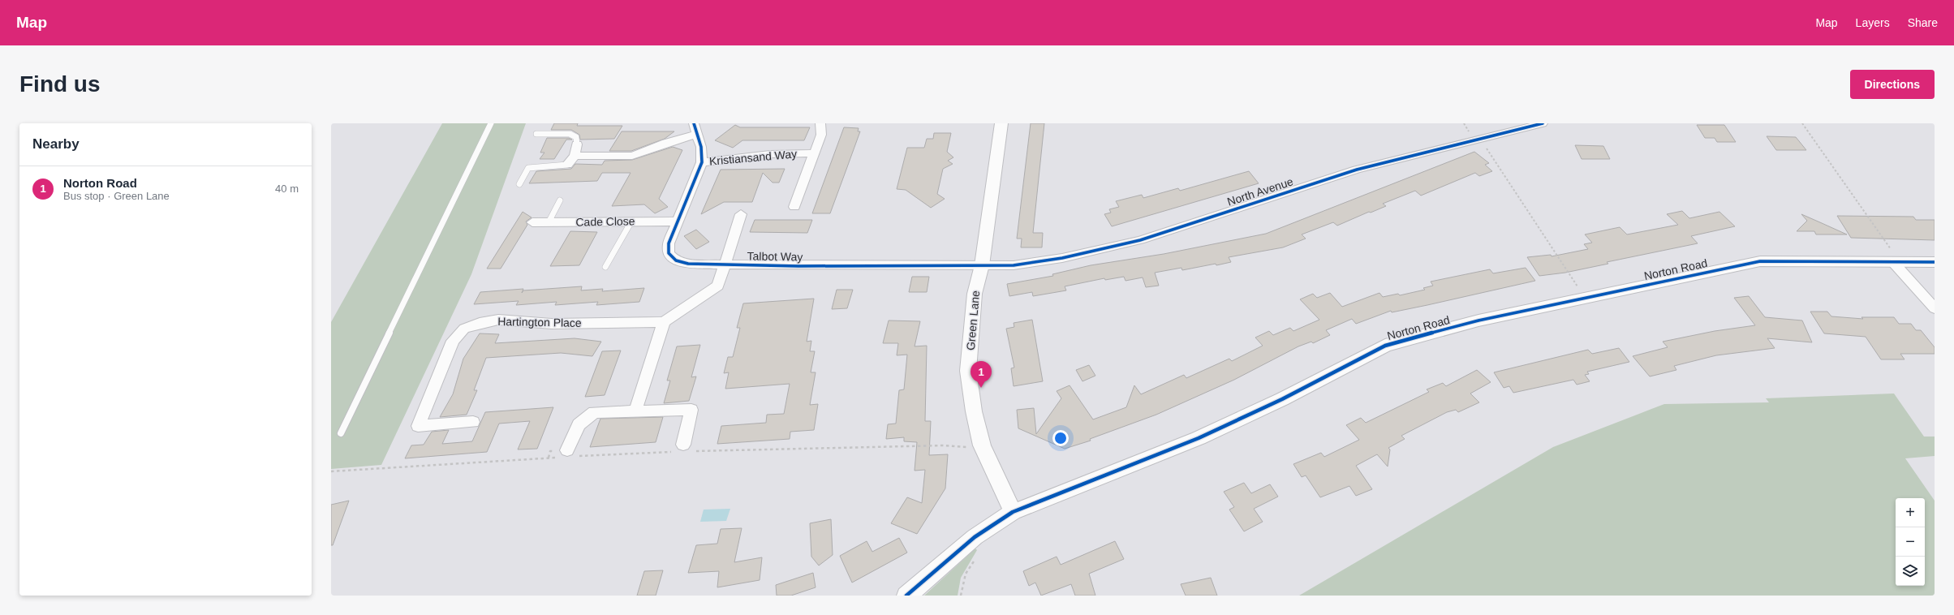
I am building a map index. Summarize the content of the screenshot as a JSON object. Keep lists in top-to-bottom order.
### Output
{
  "streets": {
    "street": [
      "Kristiansand Way",
      "North Avenue",
      "Cade Close",
      "Talbot Way",
      "Norton Road",
      "Green Lane",
      "Hartington Place"
    ]
  },
  "crossings": [
    ["Kristiansand Way", "Talbot Way"],
    ["North Avenue", "Talbot Way"],
    ["North Avenue", "Green Lane"],
    ["Cade Close", "Talbot Way"],
    ["Talbot Way", "Green Lane"],
    ["Norton Road", "Green Lane"]
  ],
  "page": {
    "header": "Map",
    "nav": ["Map", "Layers", "Share"],
    "buttons": "Directions",
    "title": "Find us",
    "heading": "Nearby",
    "list": [
      {
        "mark": "1",
        "name": "Norton Road",
        "note": "Bus stop · Green Lane",
        "value": "40 m"
      }
    ],
    "pins": "1",
    "map_buttons": ["+", "−"]
  }
}
